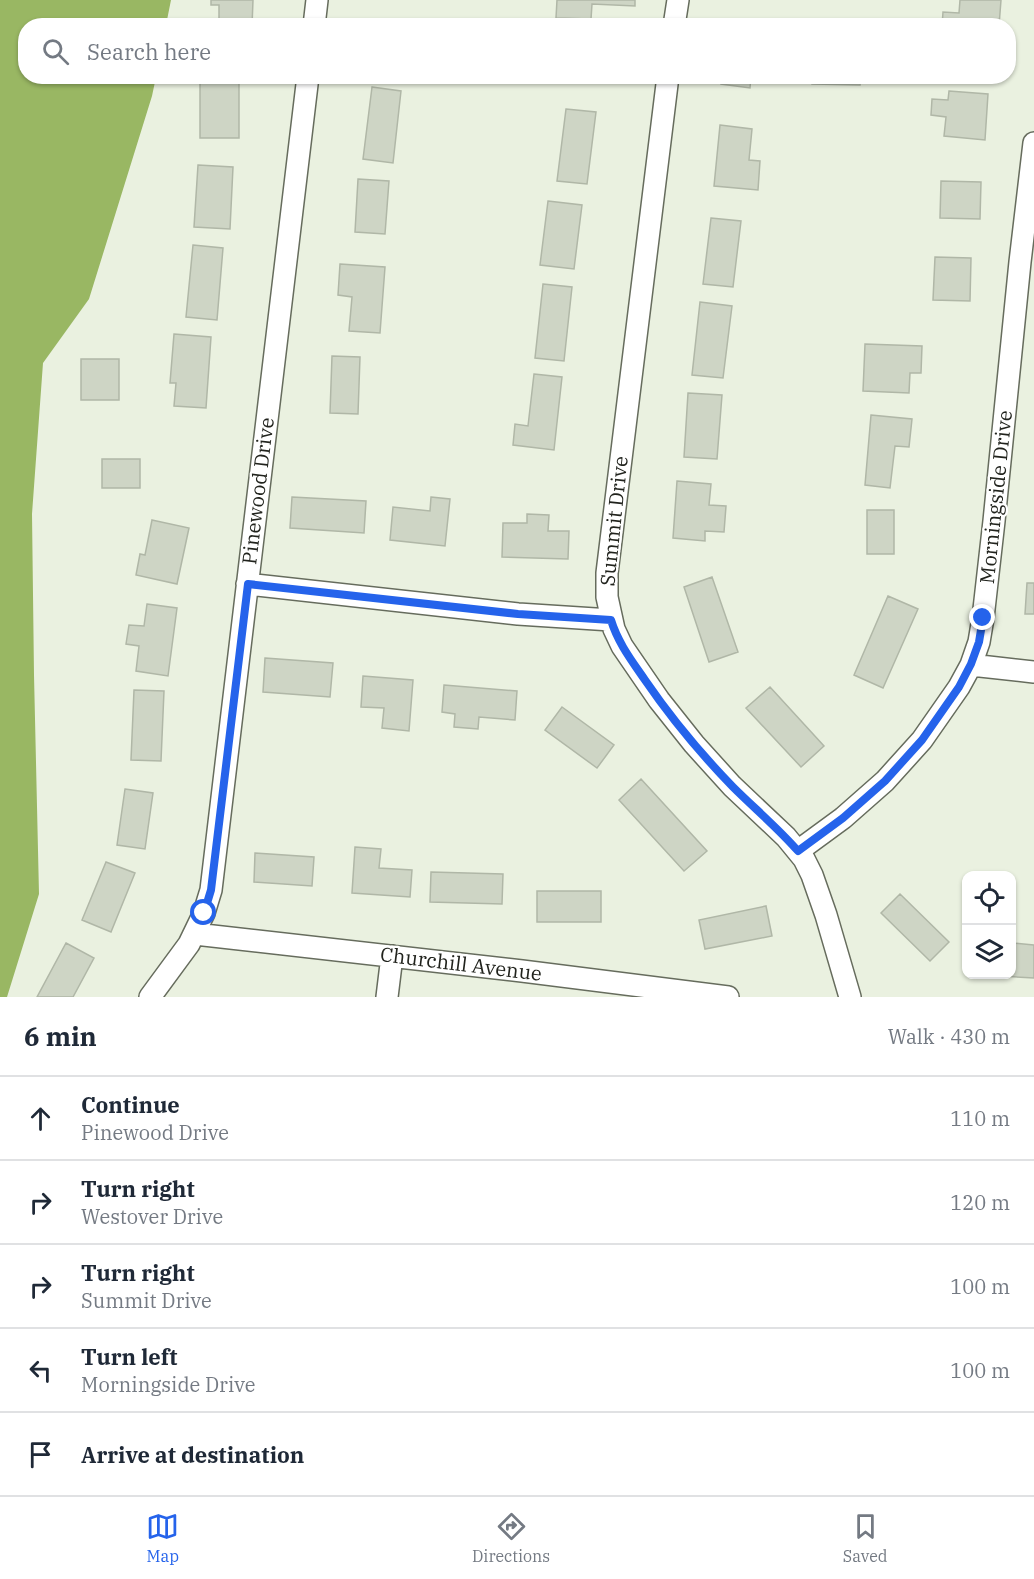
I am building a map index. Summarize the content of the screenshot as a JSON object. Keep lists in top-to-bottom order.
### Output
{
  "streets": {
    "street": [
      "Pinewood Drive",
      "Morningside Drive",
      "Summit Drive",
      "Churchill Avenue"
    ]
  },
  "crossings": [
    ["Pinewood Drive", "Churchill Avenue"],
    ["Morningside Drive", "Summit Drive"]
  ],
  "page": {
    "search": "Search here",
    "heading": ["6 min", "Walk · 430 m"],
    "list": [
      ["Continue", "Pinewood Drive", "110 m"],
      ["Turn right", "Westover Drive", "120 m"],
      ["Turn right", "Summit Drive", "100 m"],
      ["Turn left", "Morningside Drive", "100 m"],
      "Arrive at destination"
    ],
    "nav": ["Map", "Directions", "Saved"]
  }
}
